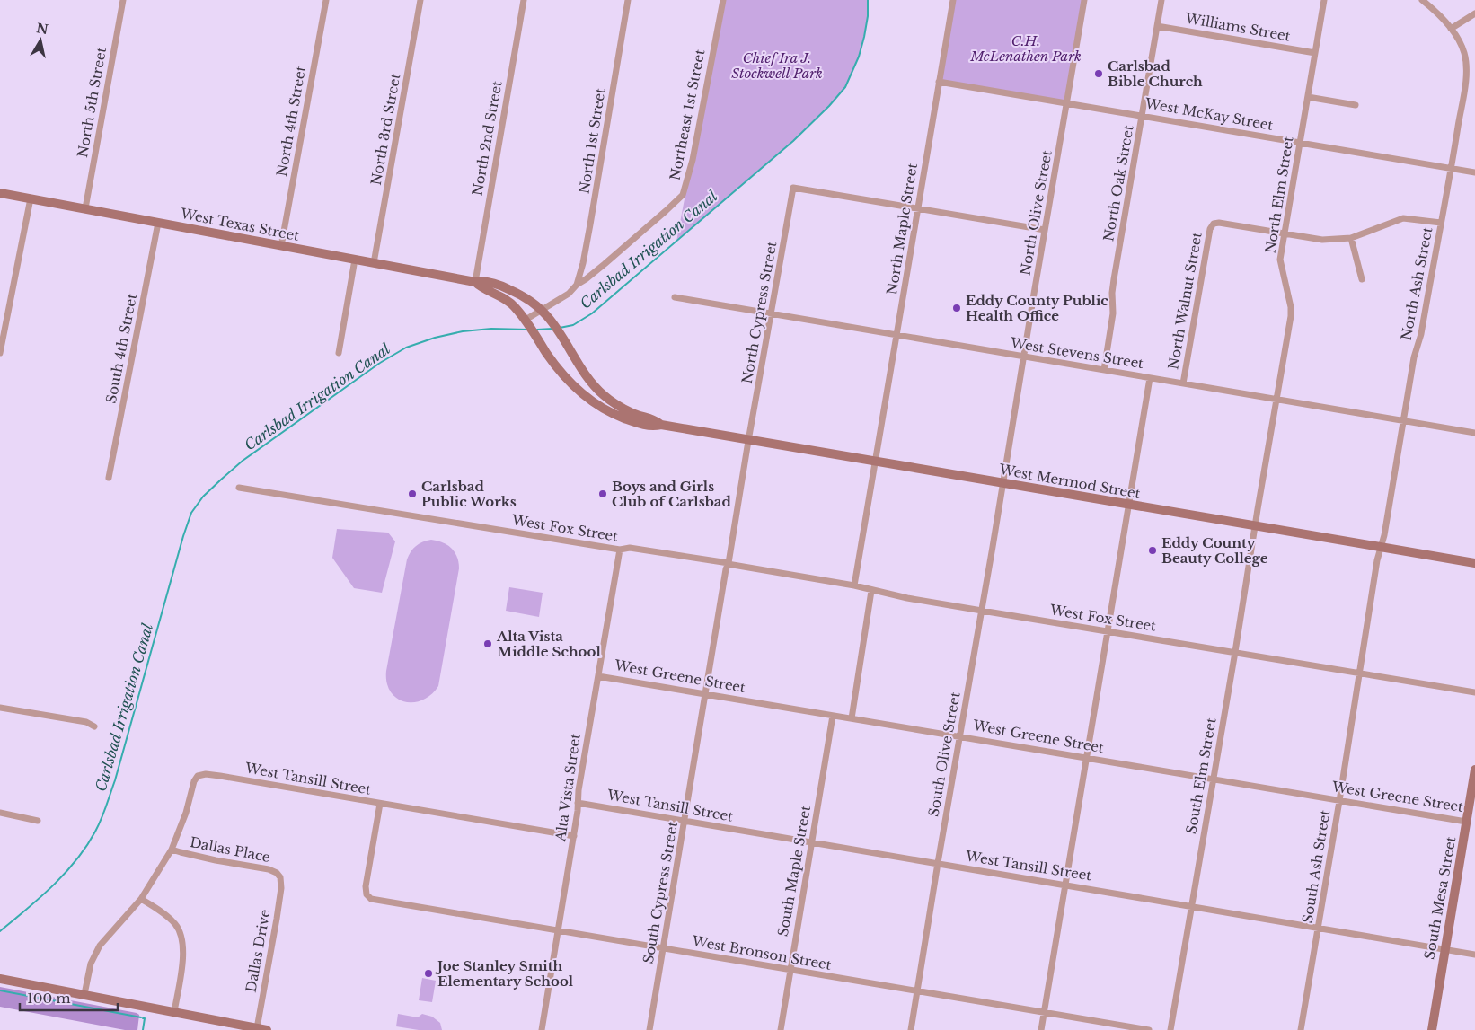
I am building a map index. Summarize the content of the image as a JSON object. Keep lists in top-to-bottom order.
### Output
{
  "streets": {
    "street": [
      "Williams Street",
      "North 5th Street",
      "West McKay Street",
      "Northeast 1st Street",
      "North 4th Street",
      "North 3rd Street",
      "North 2nd Street",
      "North 1st Street",
      "North Oak Street",
      "North Elm Street",
      "North Olive Street",
      "West Texas Street",
      "North Maple Street",
      "North Ash Street",
      "North Walnut Street",
      "North Cypress Street",
      "South 4th Street",
      "West Stevens Street",
      "West Mermod Street",
      "West Fox Street",
      "West Greene Street",
      "South Olive Street",
      "South Elm Street",
      "West Tansill Street",
      "Alta Vista Street",
      "Dallas Place",
      "South Ash Street",
      "South Maple Street",
      "South Cypress Street",
      "South Mesa Street",
      "Dallas Drive",
      "West Bronson Street"
    ]
  },
  "crossings": [
    ["Williams Street", "North Oak Street"],
    ["Williams Street", "North Elm Street"],
    ["North 5th Street", "West Texas Street"],
    ["West McKay Street", "North Oak Street"],
    ["West McKay Street", "North Elm Street"],
    ["West McKay Street", "North Olive Street"],
    ["West McKay Street", "North Maple Street"],
    ["West McKay Street", "North Ash Street"],
    ["Northeast 1st Street", "North 1st Street"],
    ["Northeast 1st Street", "West Texas Street"],
    ["North 4th Street", "West Texas Street"],
    ["North 3rd Street", "West Texas Street"],
    ["North 2nd Street", "West Texas Street"],
    ["North Oak Street", "West Stevens Street"],
    ["North Elm Street", "North Walnut Street"],
    ["North Elm Street", "West Stevens Street"],
    ["North Elm Street", "West Mermod Street"],
    ["North Elm Street", "South Elm Street"],
    ["North Olive Street", "West Stevens Street"],
    ["North Olive Street", "West Mermod Street"],
    ["North Olive Street", "South Olive Street"],
    ["West Texas Street", "South 4th Street"],
    ["West Texas Street", "West Mermod Street"],
    ["North Maple Street", "North Cypress Street"],
    ["North Maple Street", "West Stevens Street"],
    ["North Maple Street", "West Mermod Street"],
    ["North Ash Street", "West Stevens Street"],
    ["North Ash Street", "West Mermod Street"],
    ["North Ash Street", "South Ash Street"],
    ["North Walnut Street", "West Stevens Street"],
    ["North Walnut Street", "West Mermod Street"],
    ["North Walnut Street", "West Fox Street"],
    ["North Walnut Street", "West Greene Street"],
    ["North Walnut Street", "West Tansill Street"],
    ["North Walnut Street", "West Bronson Street"],
    ["North Cypress Street", "West Stevens Street"],
    ["North Cypress Street", "West Mermod Street"],
    ["North Cypress Street", "South Cypress Street"],
    ["West Mermod Street", "South Olive Street"],
    ["West Mermod Street", "South Elm Street"],
    ["West Mermod Street", "South Ash Street"],
    ["West Mermod Street", "South Cypress Street"],
    ["West Fox Street", "South Olive Street"],
    ["West Fox Street", "South Elm Street"],
    ["West Fox Street", "Alta Vista Street"],
    ["West Fox Street", "South Ash Street"],
    ["West Fox Street", "South Cypress Street"],
    ["West Greene Street", "South Olive Street"],
    ["West Greene Street", "South Elm Street"],
    ["West Greene Street", "Alta Vista Street"],
    ["West Greene Street", "South Ash Street"],
    ["West Greene Street", "South Maple Street"],
    ["West Greene Street", "South Cypress Street"],
    ["West Greene Street", "South Mesa Street"],
    ["South Olive Street", "West Tansill Street"],
    ["South Olive Street", "West Bronson Street"],
    ["South Elm Street", "West Tansill Street"],
    ["West Tansill Street", "Alta Vista Street"],
    ["West Tansill Street", "Dallas Place"],
    ["West Tansill Street", "South Ash Street"],
    ["West Tansill Street", "South Maple Street"],
    ["West Tansill Street", "South Cypress Street"],
    ["West Tansill Street", "South Mesa Street"],
    ["West Tansill Street", "West Bronson Street"],
    ["Alta Vista Street", "West Bronson Street"],
    ["Dallas Place", "Dallas Drive"],
    ["South Maple Street", "West Bronson Street"],
    ["South Cypress Street", "West Bronson Street"]
  ],
  "water": ["Carlsbad Irrigation Canal"],
  "parks": ["C.H. McLenathen Park", "Chief Ira J. Stockwell Park"],
  "places": [
    "Carlsbad Bible Church",
    "Eddy County Public Health Office",
    "Carlsbad Public Works",
    "Boys and Girls Club of Carlsbad",
    "Eddy County Beauty College",
    "Alta Vista Middle School",
    "Joe Stanley Smith Elementary School"
  ],
  "scale_bar": "100 m",
  "north": "top"
}
